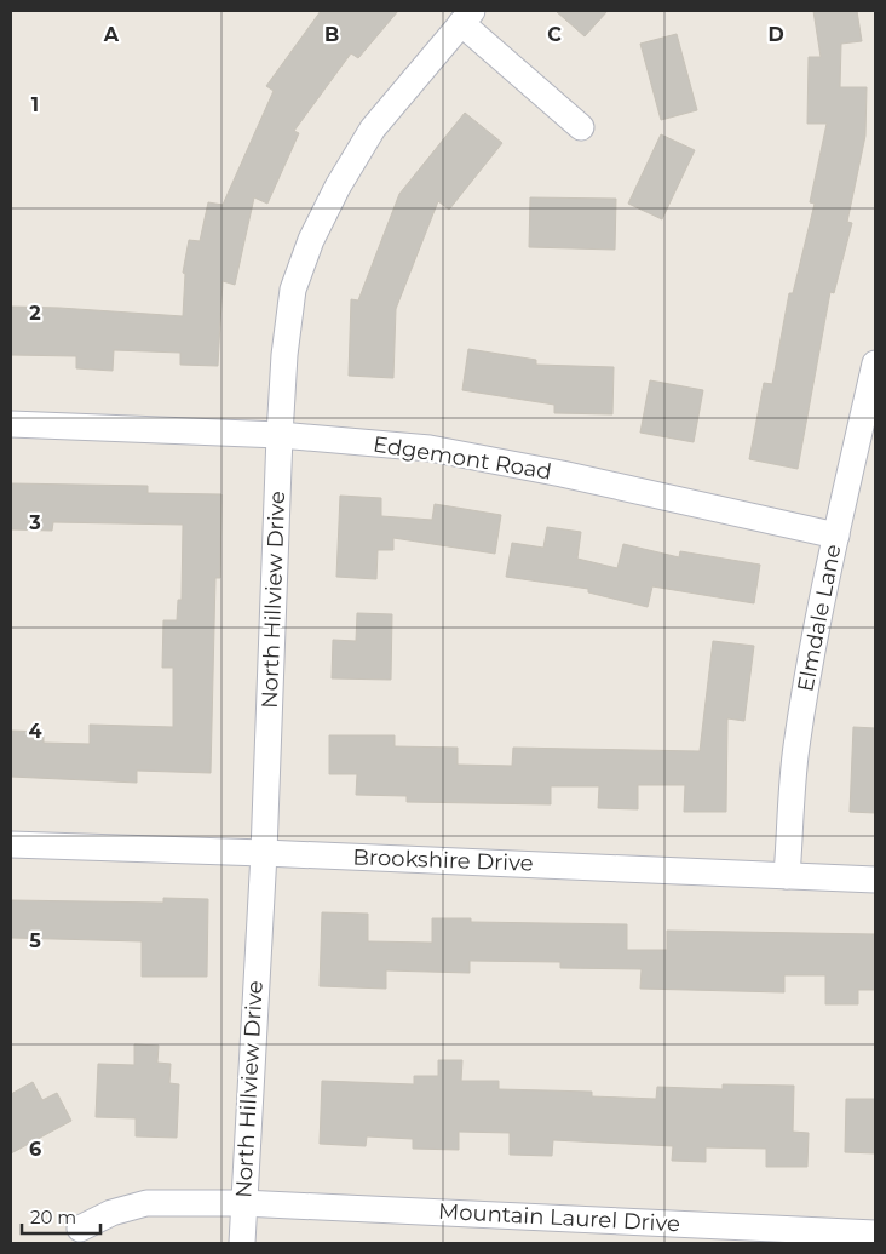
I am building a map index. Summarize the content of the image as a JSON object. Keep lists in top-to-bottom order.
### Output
{
  "streets": {
    "street": [
      "Edgemont Road",
      "North Hillview Drive",
      "Elmdale Lane",
      "Brookshire Drive",
      "Mountain Laurel Drive"
    ]
  },
  "crossings": [
    ["Edgemont Road", "North Hillview Drive"],
    ["Edgemont Road", "Elmdale Lane"],
    ["North Hillview Drive", "Brookshire Drive"],
    ["North Hillview Drive", "Mountain Laurel Drive"],
    ["Elmdale Lane", "Brookshire Drive"]
  ],
  "scale_bar": "20 m",
  "grid": {
    "columns": [
      "A",
      "B",
      "C",
      "D"
    ],
    "rows": [
      "1",
      "2",
      "3",
      "4",
      "5",
      "6"
    ]
  }
}
